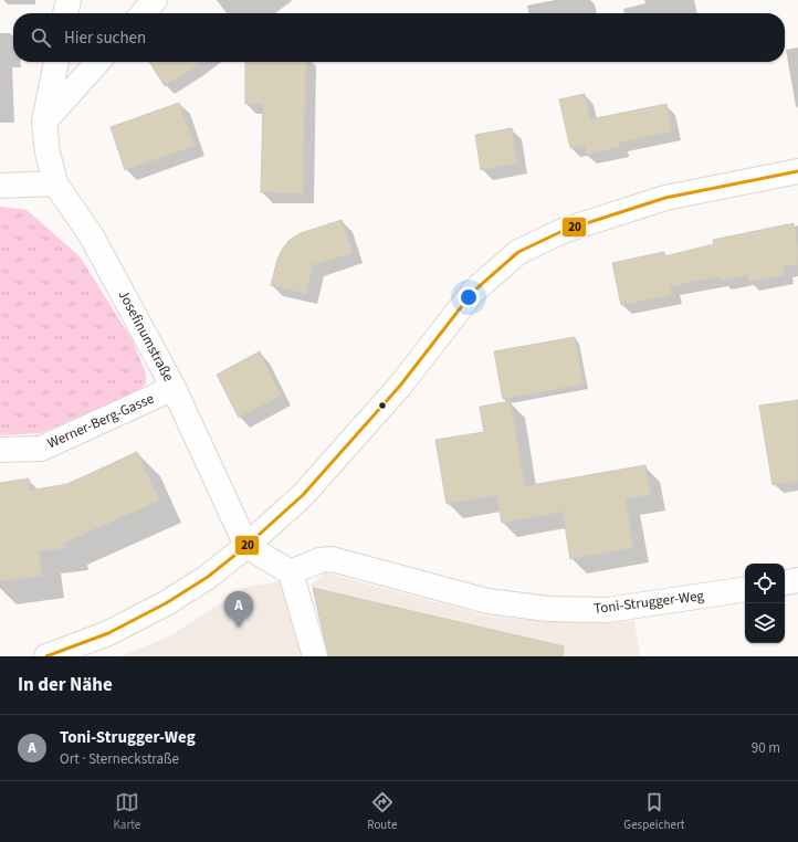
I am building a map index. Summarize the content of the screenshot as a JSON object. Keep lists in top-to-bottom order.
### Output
{
  "streets": {
    "street": ["Josefinumstraße", "Werner-Berg-Gasse", "Toni-Strugger-Weg"]
  },
  "crossings": [
    ["Josefinumstraße", "Werner-Berg-Gasse"]
  ],
  "lines": ["transit line 20"],
  "page": {
    "search": "Hier suchen",
    "pins": "A",
    "heading": "In der Nähe",
    "list": [
      {
        "mark": "A",
        "name": "Toni-Strugger-Weg",
        "note": "Ort · Sterneckstraße",
        "value": "90 m"
      }
    ],
    "nav": ["Karte", "Route", "Gespeichert"]
  }
}
